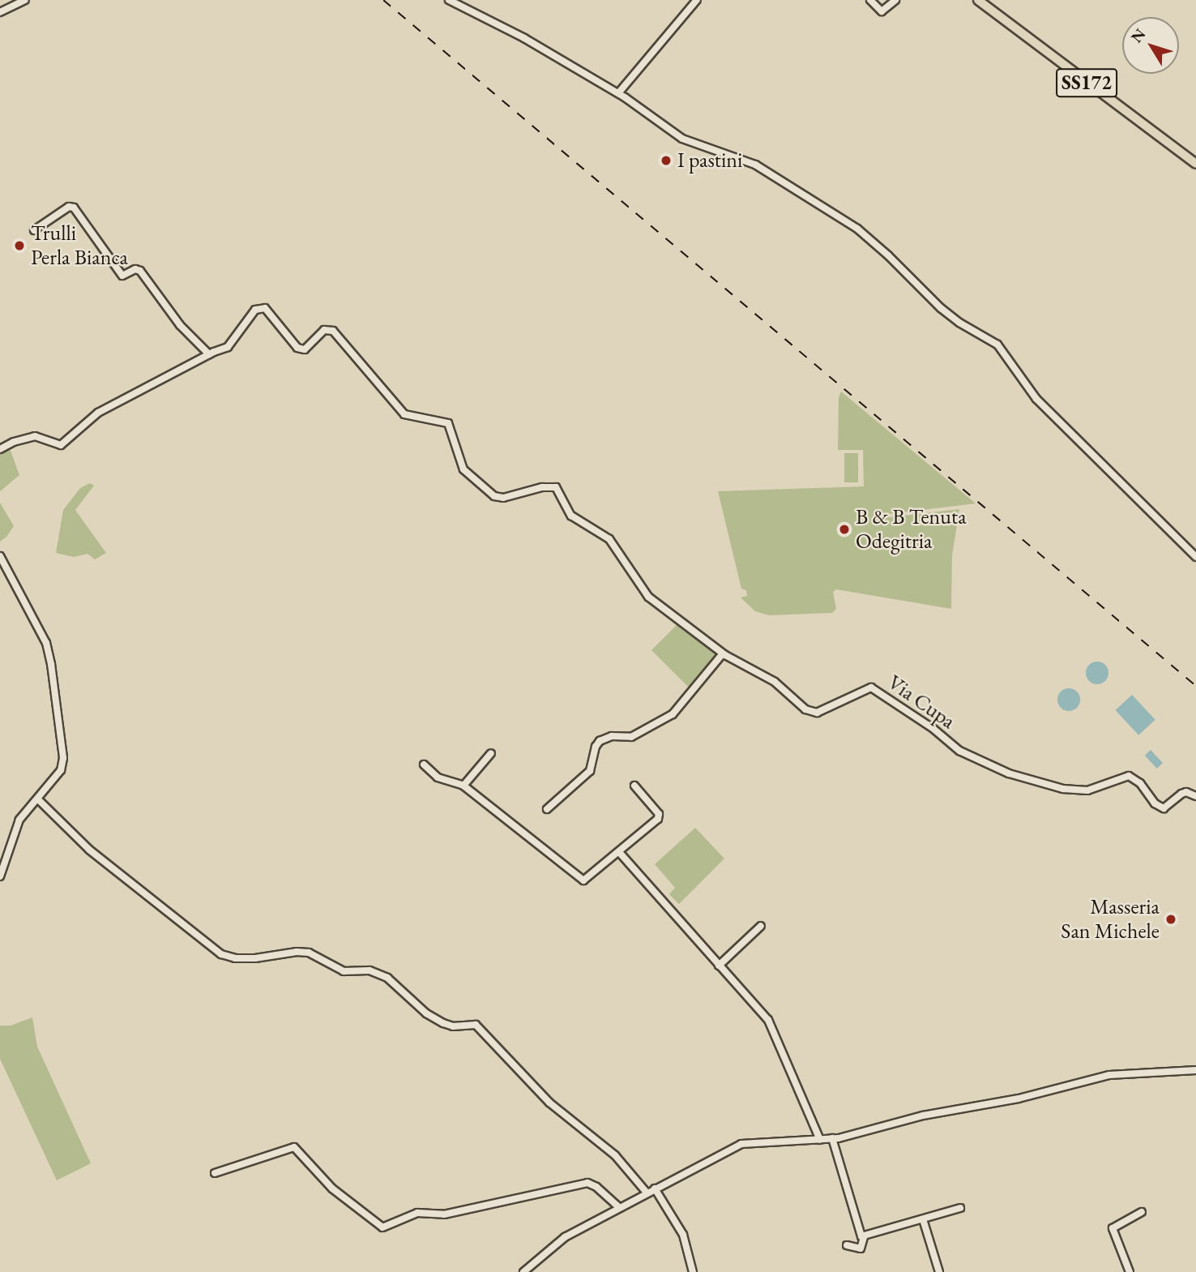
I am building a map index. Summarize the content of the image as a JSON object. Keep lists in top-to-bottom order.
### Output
{
  "streets": {
    "main road": ["SS172"],
    "street": ["Via Cupa"]
  },
  "places": [
    "I pastini",
    "Trulli Perla Bianca",
    "B & B Tenuta Odegitria",
    "Masseria San Michele"
  ],
  "north": "top left"
}
